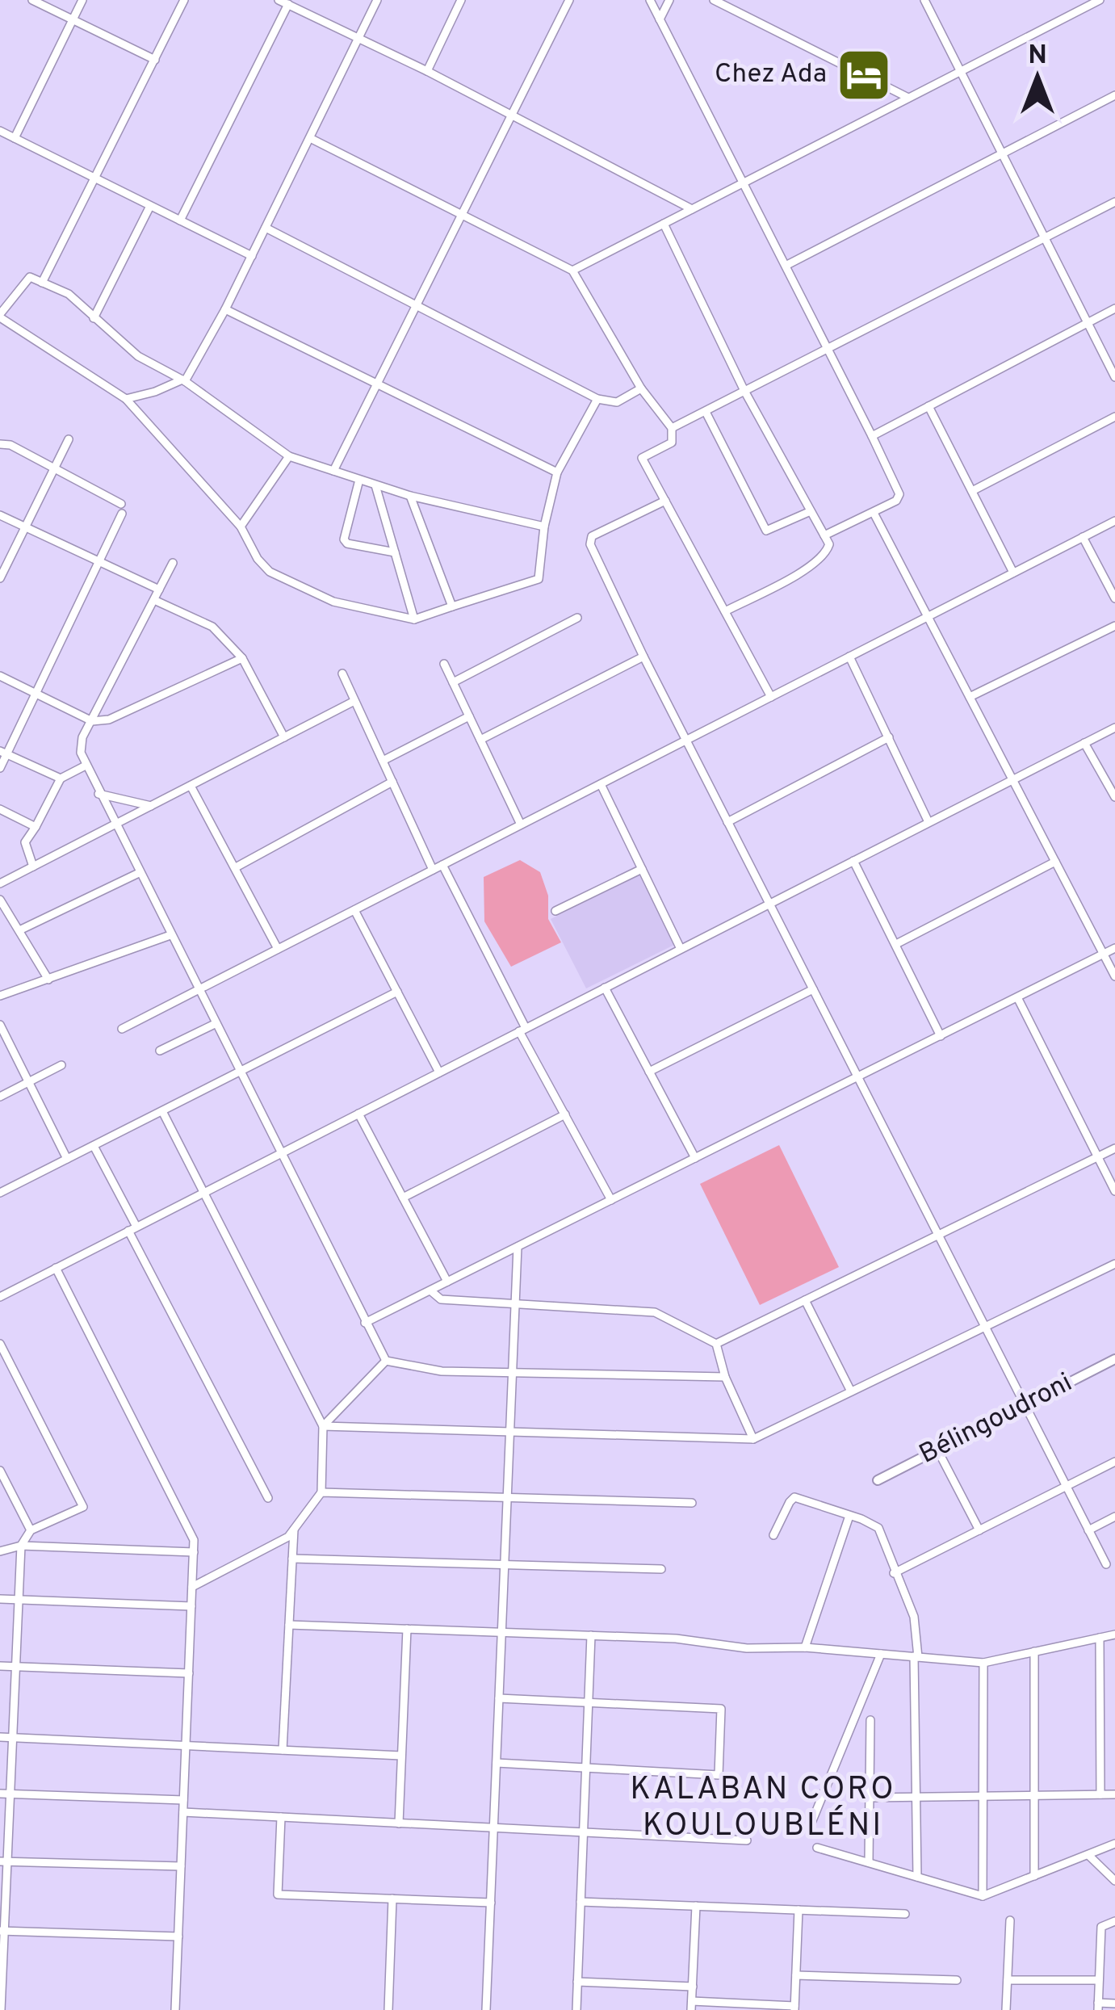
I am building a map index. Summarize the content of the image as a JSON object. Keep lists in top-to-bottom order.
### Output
{
  "streets": {
    "street": ["Bélingoudroni"]
  },
  "districts": ["KALABAN CORO KOULOUBLÉNI"],
  "places": {
    "hotel": ["Chez Ada"]
  },
  "north": "top"
}
